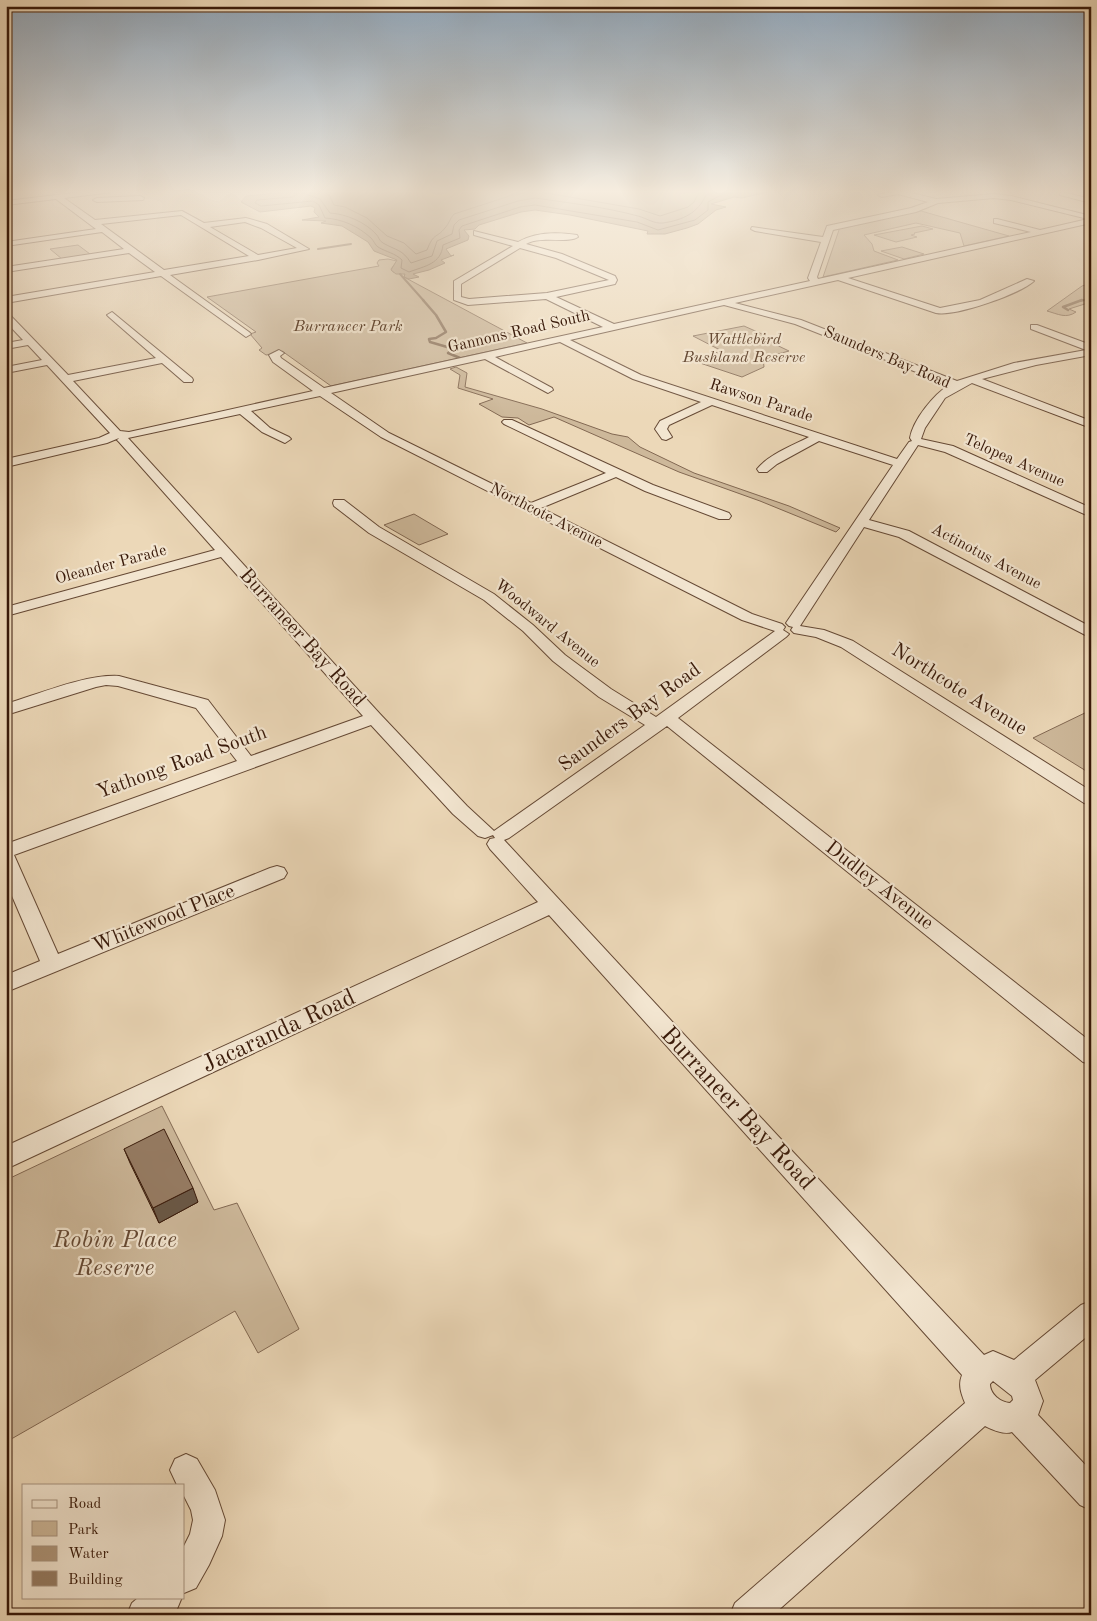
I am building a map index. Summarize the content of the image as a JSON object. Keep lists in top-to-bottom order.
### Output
{
  "streets": {
    "street": [
      "Gannons Road South",
      "Saunders Bay Road",
      "Rawson Parade",
      "Telopea Avenue",
      "Northcote Avenue",
      "Actinotus Avenue",
      "Oleander Parade",
      "Woodward Avenue",
      "Burraneer Bay Road",
      "Yathong Road South",
      "Dudley Avenue",
      "Whitewood Place",
      "Jacaranda Road"
    ]
  },
  "crossings": [
    ["Gannons Road South", "Saunders Bay Road"],
    ["Gannons Road South", "Rawson Parade"],
    ["Gannons Road South", "Northcote Avenue"],
    ["Gannons Road South", "Burraneer Bay Road"],
    ["Saunders Bay Road", "Rawson Parade"],
    ["Saunders Bay Road", "Telopea Avenue"],
    ["Saunders Bay Road", "Northcote Avenue"],
    ["Saunders Bay Road", "Actinotus Avenue"],
    ["Saunders Bay Road", "Woodward Avenue"],
    ["Saunders Bay Road", "Burraneer Bay Road"],
    ["Saunders Bay Road", "Dudley Avenue"],
    ["Oleander Parade", "Burraneer Bay Road"],
    ["Woodward Avenue", "Dudley Avenue"],
    ["Burraneer Bay Road", "Yathong Road South"],
    ["Burraneer Bay Road", "Jacaranda Road"]
  ],
  "parks": ["Burraneer Park", "Wattlebird Bushland Reserve", "Robin Place Reserve"],
  "legend": [
    "Road",
    "Park",
    "Water",
    "Building"
  ]
}
